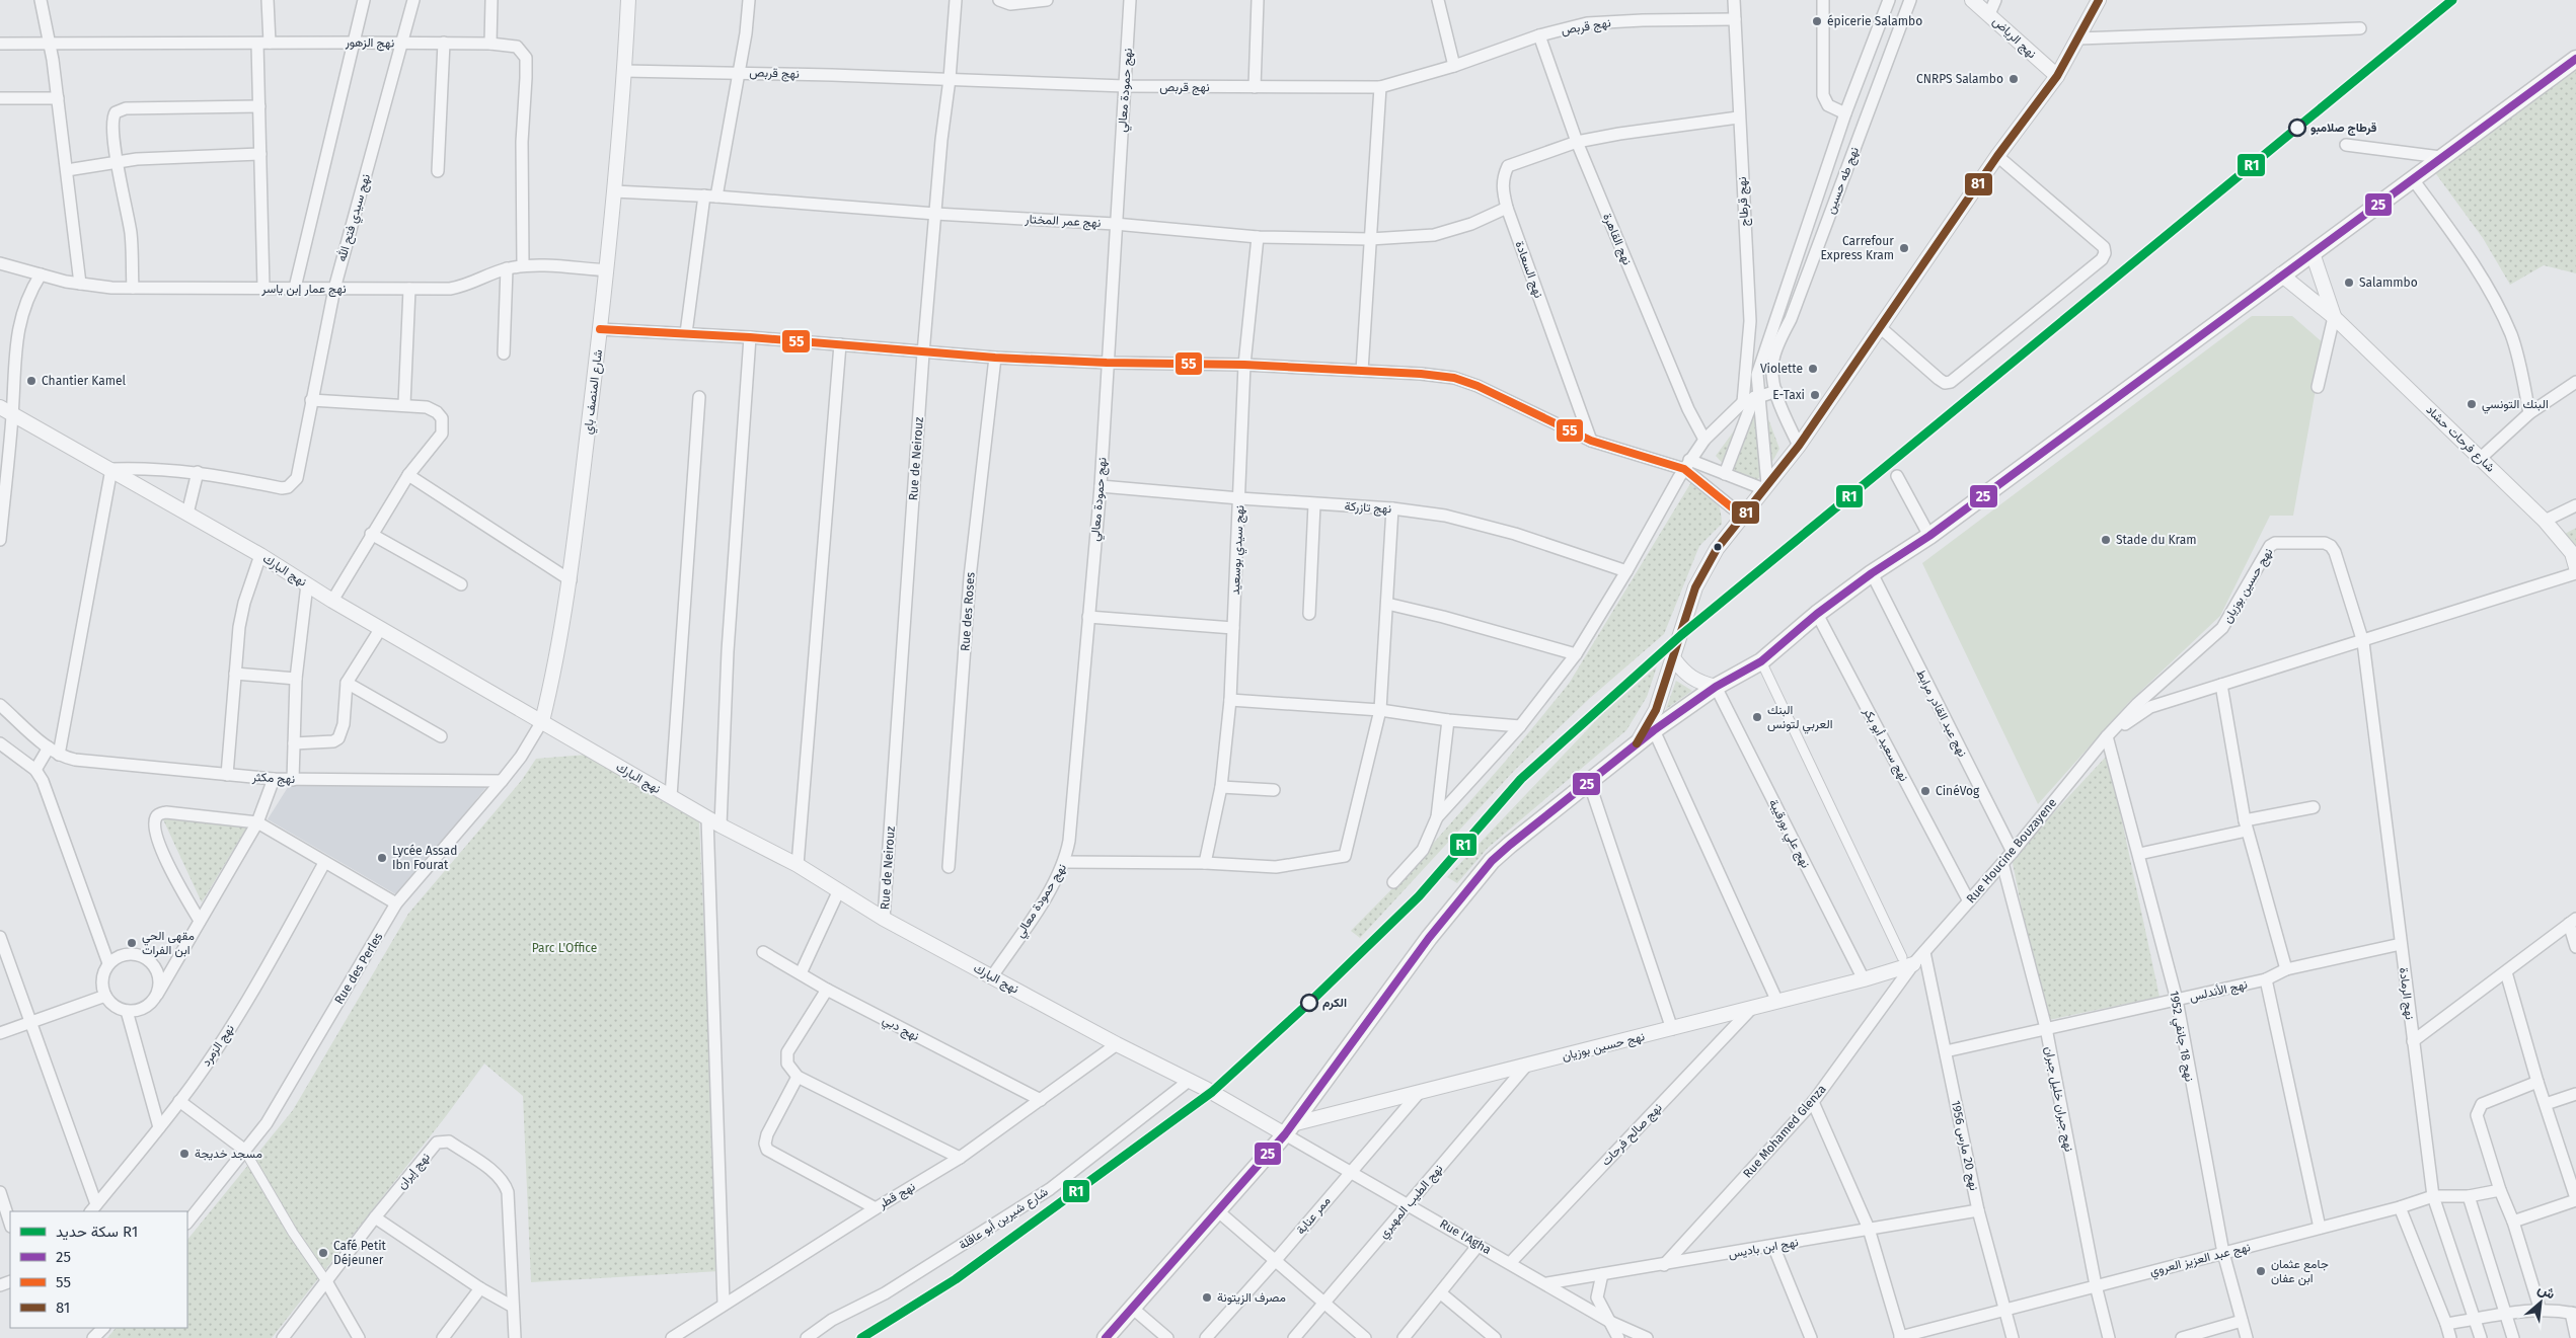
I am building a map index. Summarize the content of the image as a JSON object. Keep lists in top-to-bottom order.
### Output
{
  "streets": {
    "street": [
      "نهج قربص",
      "نهج الرياض",
      "نهج الزهور",
      "نهج حمودة معالي",
      "نهج طه حسين",
      "نهج قرطاج",
      "نهج سيدي فتح الله",
      "نهج عمر المختار",
      "نهج القاهرة",
      "نهج السعادة",
      "نهج عمار إبن ياسر",
      "شارع المنصف باي",
      "شارع فرحات حشاد",
      "Rue de Neirouz",
      "نهج تازركة",
      "نهج سيدي بوسعيد",
      "نهج البارك",
      "نهج حسين بوزيان",
      "Rue des Roses",
      "نهج عبد القادر مرابط",
      "نهج سعيد أبو بكر",
      "نهج مكثر",
      "نهج علي بورقيبة",
      "Rue Houcine Bouzayene",
      "Rue des Perles",
      "نهج الأندلس",
      "نهج الرمادة",
      "نهج دبي",
      "نهج 18 جانفي 1952",
      "نهج الزمرد",
      "نهج جبران خليل جبران",
      "Rue Mohamed Glenza",
      "نهج صالح فرحات",
      "نهج 20 مارس 1956",
      "نهج إيران",
      "نهج قطر",
      "نهج الطيب المهيري",
      "ممر عنابة",
      "شارع شيرين أبو عاقلة",
      "Rue l'Agha",
      "نهج ابن باديس",
      "نهج عبد العزيز العروي"
    ]
  },
  "crossings": [
    ["نهج قربص", "نهج حمودة معالي"],
    ["نهج قربص", "نهج قرطاج"],
    ["نهج قربص", "نهج القاهرة"],
    ["نهج قربص", "شارع المنصف باي"],
    ["نهج قربص", "Rue de Neirouz"],
    ["نهج الزهور", "نهج سيدي فتح الله"],
    ["نهج الزهور", "نهج عمار إبن ياسر"],
    ["نهج حمودة معالي", "نهج عمر المختار"],
    ["نهج حمودة معالي", "نهج تازركة"],
    ["نهج حمودة معالي", "نهج البارك"],
    ["نهج سيدي فتح الله", "نهج عمار إبن ياسر"],
    ["نهج عمر المختار", "نهج السعادة"],
    ["نهج عمر المختار", "شارع المنصف باي"],
    ["نهج عمر المختار", "Rue de Neirouz"],
    ["نهج عمر المختار", "نهج سيدي بوسعيد"],
    ["نهج القاهرة", "نهج السعادة"],
    ["نهج عمار إبن ياسر", "شارع المنصف باي"],
    ["شارع المنصف باي", "نهج البارك"],
    ["شارع المنصف باي", "Rue des Perles"],
    ["Rue de Neirouz", "نهج البارك"],
    ["نهج تازركة", "نهج سيدي بوسعيد"],
    ["نهج البارك", "نهج حسين بوزيان"],
    ["نهج البارك", "Rue des Perles"],
    ["نهج البارك", "نهج قطر"],
    ["نهج البارك", "شارع شيرين أبو عاقلة"],
    ["نهج البارك", "Rue l'Agha"],
    ["نهج حسين بوزيان", "نهج علي بورقيبة"],
    ["نهج حسين بوزيان", "Rue Houcine Bouzayene"],
    ["نهج حسين بوزيان", "نهج الرمادة"],
    ["نهج حسين بوزيان", "نهج 18 جانفي 1952"],
    ["نهج حسين بوزيان", "Rue Mohamed Glenza"],
    ["نهج حسين بوزيان", "نهج صالح فرحات"],
    ["نهج حسين بوزيان", "نهج الطيب المهيري"],
    ["نهج حسين بوزيان", "ممر عنابة"],
    ["نهج حسين بوزيان", "Rue l'Agha"],
    ["نهج عبد القادر مرابط", "Rue Houcine Bouzayene"],
    ["نهج سعيد أبو بكر", "Rue Houcine Bouzayene"],
    ["نهج مكثر", "Rue des Perles"],
    ["Rue Houcine Bouzayene", "نهج 18 جانفي 1952"],
    ["Rue Houcine Bouzayene", "نهج جبران خليل جبران"],
    ["Rue Houcine Bouzayene", "Rue Mohamed Glenza"],
    ["Rue Houcine Bouzayene", "نهج 20 مارس 1956"],
    ["نهج الأندلس", "نهج الرمادة"],
    ["نهج الأندلس", "نهج 18 جانفي 1952"],
    ["نهج الأندلس", "نهج جبران خليل جبران"],
    ["نهج الأندلس", "نهج 20 مارس 1956"],
    ["نهج الرمادة", "نهج عبد العزيز العروي"],
    ["نهج دبي", "نهج قطر"],
    ["نهج 18 جانفي 1952", "نهج عبد العزيز العروي"],
    ["نهج جبران خليل جبران", "نهج عبد العزيز العروي"],
    ["Rue Mohamed Glenza", "نهج ابن باديس"],
    ["نهج صالح فرحات", "Rue l'Agha"],
    ["نهج 20 مارس 1956", "نهج ابن باديس"],
    ["نهج 20 مارس 1956", "نهج عبد العزيز العروي"],
    ["نهج الطيب المهيري", "Rue l'Agha"],
    ["ممر عنابة", "Rue l'Agha"],
    ["Rue l'Agha", "نهج ابن باديس"]
  ],
  "parks": ["Parc L'Office"],
  "places": [
    "épicerie Salambo",
    "CNRPS Salambo",
    "قرطاج صلامبو",
    "Carrefour Express Kram",
    "Salammbo",
    "Violette",
    "Chantier Kamel",
    "E-Taxi",
    "البنك التونسي",
    "Stade du Kram",
    "البنك العربي لتونس",
    "CinéVog",
    "Lycée Assad Ibn Fourat",
    "مقهى الحي ابن الفرات",
    "الكرم",
    "مسجد خديجة",
    "Café Petit Déjeuner",
    "جامع عثمان ابن عفان",
    "مصرف الزيتونة"
  ],
  "lines": [
    "rail line R1",
    "transit line 81",
    "transit line 25",
    "transit line 55"
  ],
  "legend": [
    "سكة حديد R1",
    "25",
    "55",
    "81"
  ],
  "north": "top right"
}
